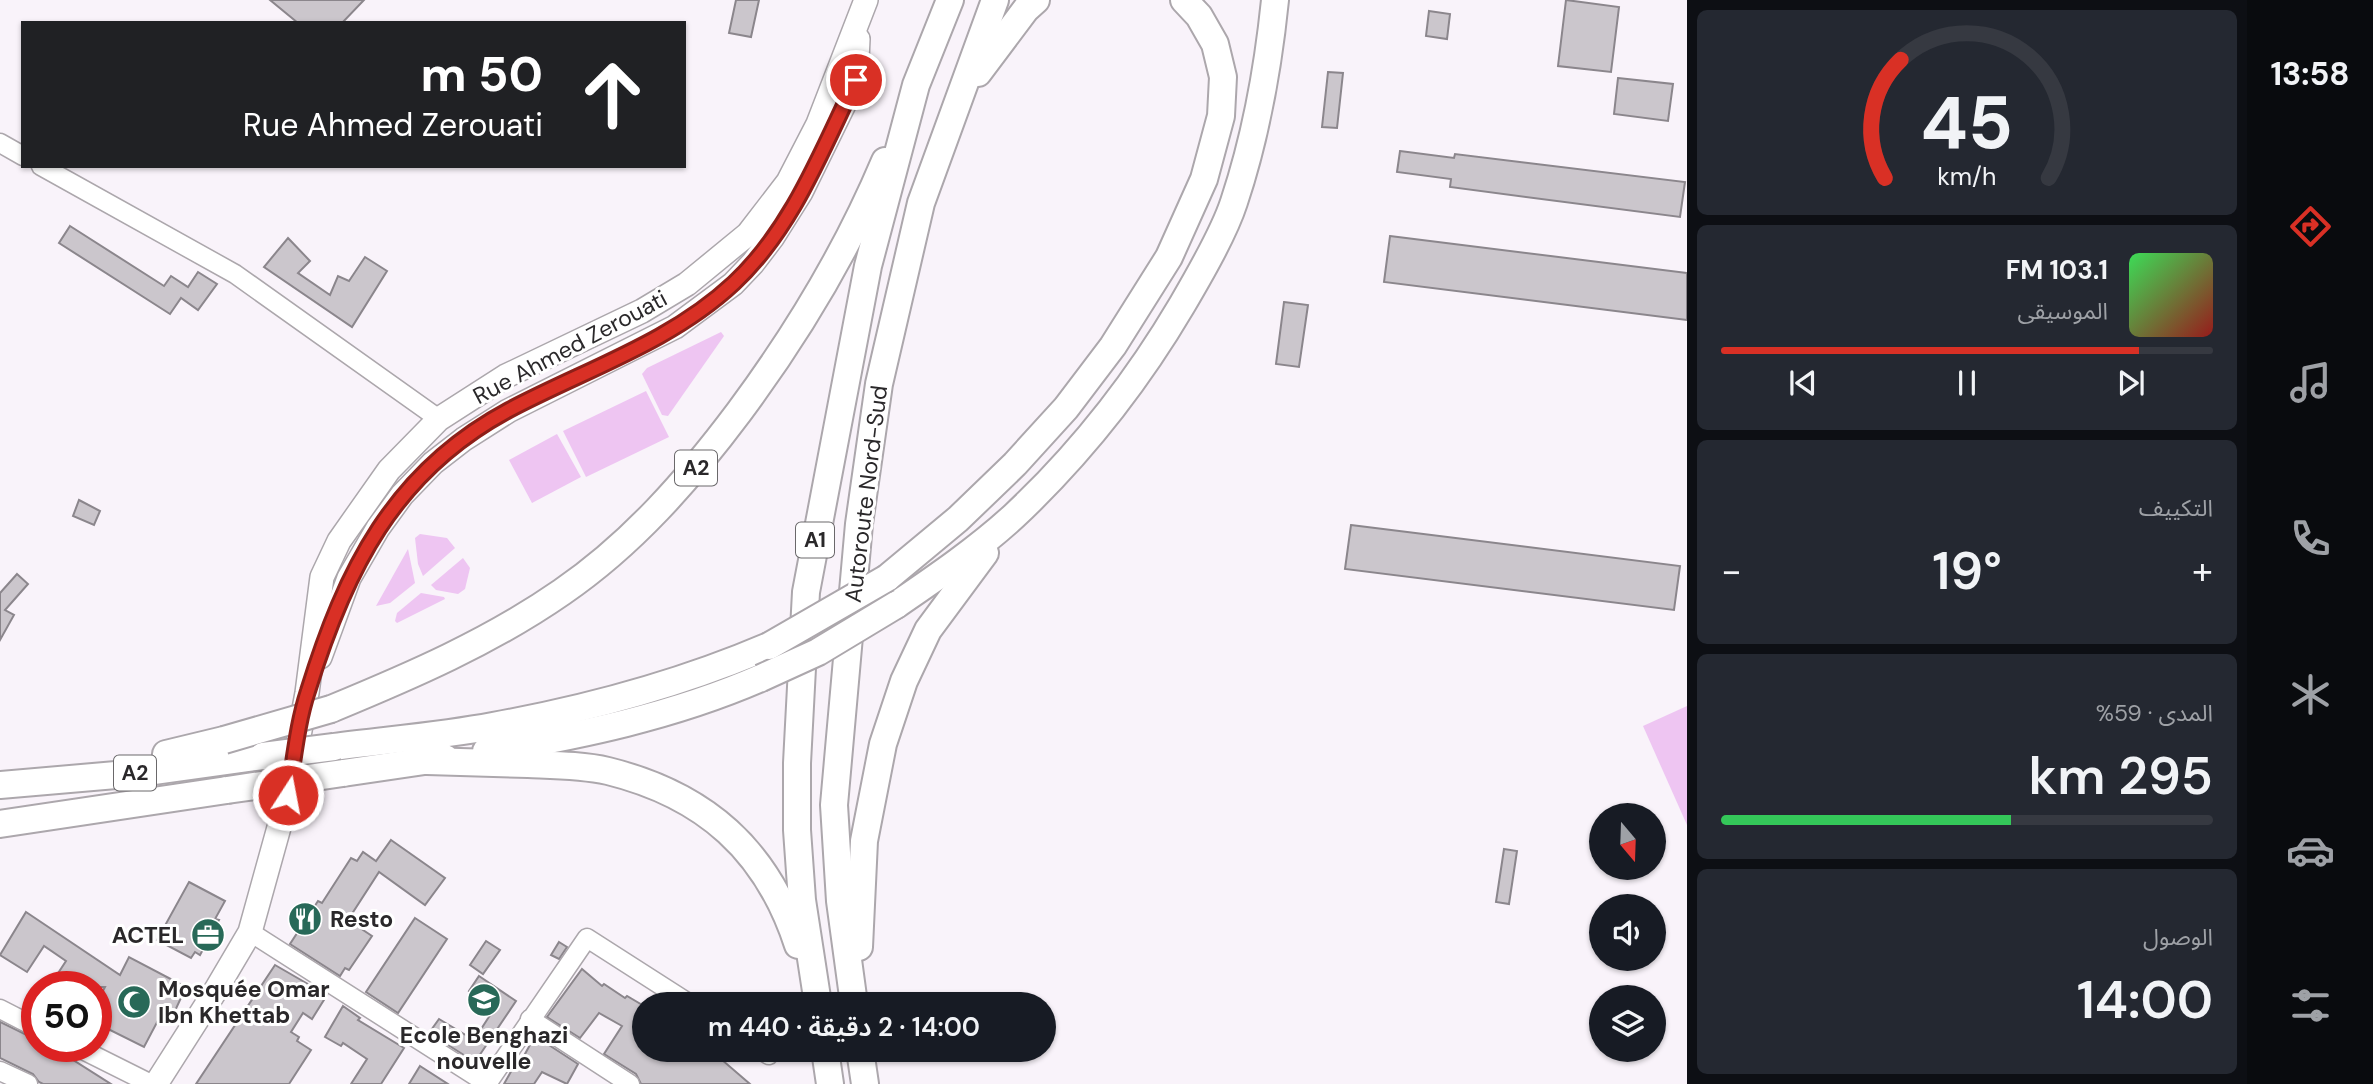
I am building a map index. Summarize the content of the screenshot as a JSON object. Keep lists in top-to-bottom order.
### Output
{
  "streets": {
    "highway": ["A2", "Autoroute Nord-Sud", "A1"],
    "main road": ["Rue Ahmed Zerouati"]
  },
  "crossings": [
    ["A2", "Autoroute Nord-Sud"]
  ],
  "places": {
    "restaurant": ["Resto"],
    "office": ["ACTEL"],
    "school or university": ["Ecole Benghazi nouvelle"],
    "mosque": ["Mosquée Omar Ibn Khettab"]
  },
  "north": "bottom",
  "page": {
    "tabs": "13:58",
    "turn": ["50 m", "Rue Ahmed Zerouati"],
    "song": ["103.1 FM", "الموسيقى"],
    "tile": [
      "التكييف",
      ["المدى · 59%", "295 km"],
      ["الوصول", "14:00"]
    ],
    "heat": ["−", "19°", "+"],
    "limit": "50",
    "trip": "14:00 · 2 دقيقة · 440 m",
    "gauge": ["45", "km/h"]
  }
}
